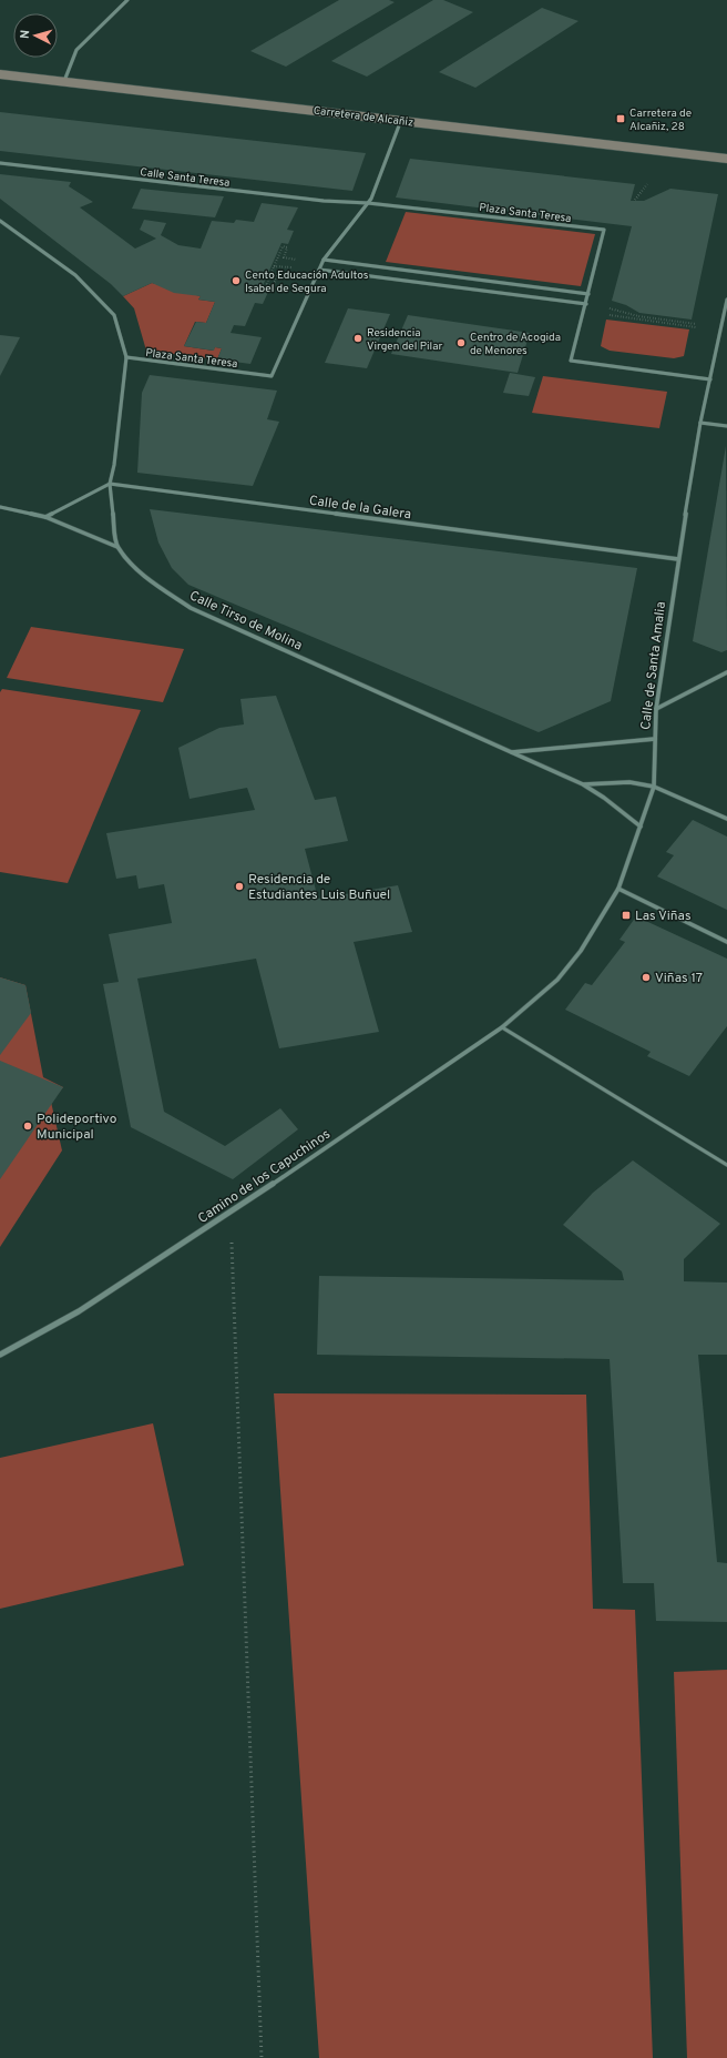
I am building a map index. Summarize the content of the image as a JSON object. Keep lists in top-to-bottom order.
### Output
{
  "streets": {
    "main road": ["Carretera de Alcañiz"],
    "street": [
      "Calle Santa Teresa",
      "Plaza Santa Teresa",
      "Calle de la Galera",
      "Calle Tirso de Molina",
      "Calle de Santa Amalia",
      "Camino de los Capuchinos"
    ]
  },
  "crossings": [
    ["Carretera de Alcañiz", "Plaza Santa Teresa"],
    ["Calle Santa Teresa", "Plaza Santa Teresa"],
    ["Plaza Santa Teresa", "Calle de Santa Amalia"],
    ["Calle de la Galera", "Calle de Santa Amalia"],
    ["Calle Tirso de Molina", "Calle de Santa Amalia"],
    ["Calle de Santa Amalia", "Camino de los Capuchinos"]
  ],
  "places": {
    "transit": ["Carretera de Alcañiz, 28", "Las Viñas"],
    "other": [
      "Cento Educación Adultos Isabel de Segura",
      "Residencia Virgen del Pilar",
      "Centro de Acogida de Menores",
      "Residencia de Estudiantes Luis Buñuel",
      "Viñas 17",
      "Polideportivo Municipal"
    ]
  },
  "north": "left"
}
